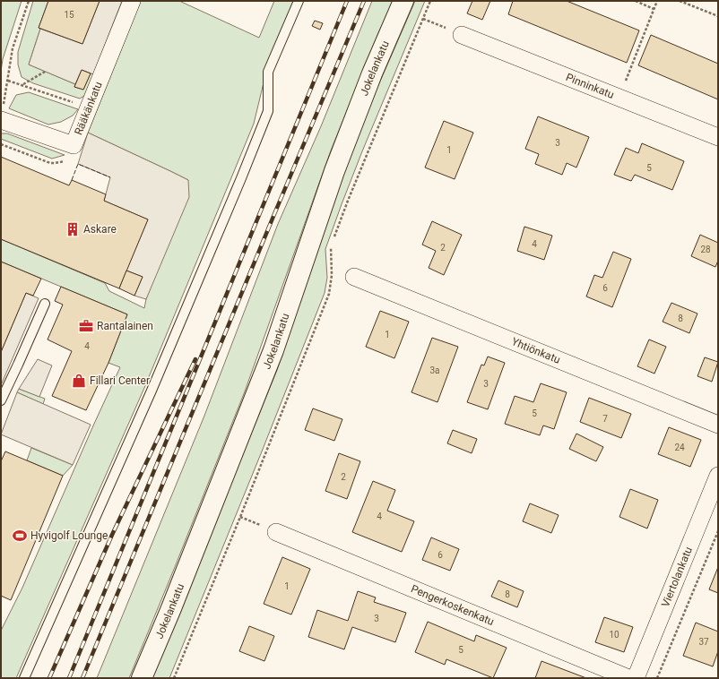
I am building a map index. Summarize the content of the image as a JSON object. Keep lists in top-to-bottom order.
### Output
{
  "streets": {
    "street": [
      "Jokelankatu",
      "Pinninkatu",
      "Rääkänkatu",
      "Yhtiönkatu",
      "Viertolankatu",
      "Pengerkoskenkatu"
    ]
  },
  "places": {
    "building": ["Askare"],
    "office": ["Rantalainen"],
    "shop": ["Fillari Center"],
    "sports": ["Hyvigolf Lounge"]
  },
  "house_numbers": [
    "15",
    "3",
    "1",
    "5",
    "4",
    "2",
    "28",
    "6",
    "8",
    "1",
    "4",
    "3a",
    "3",
    "5",
    "7",
    "24",
    "2",
    "4",
    "6",
    "1",
    "8",
    "3",
    "10",
    "37",
    "5"
  ]
}
